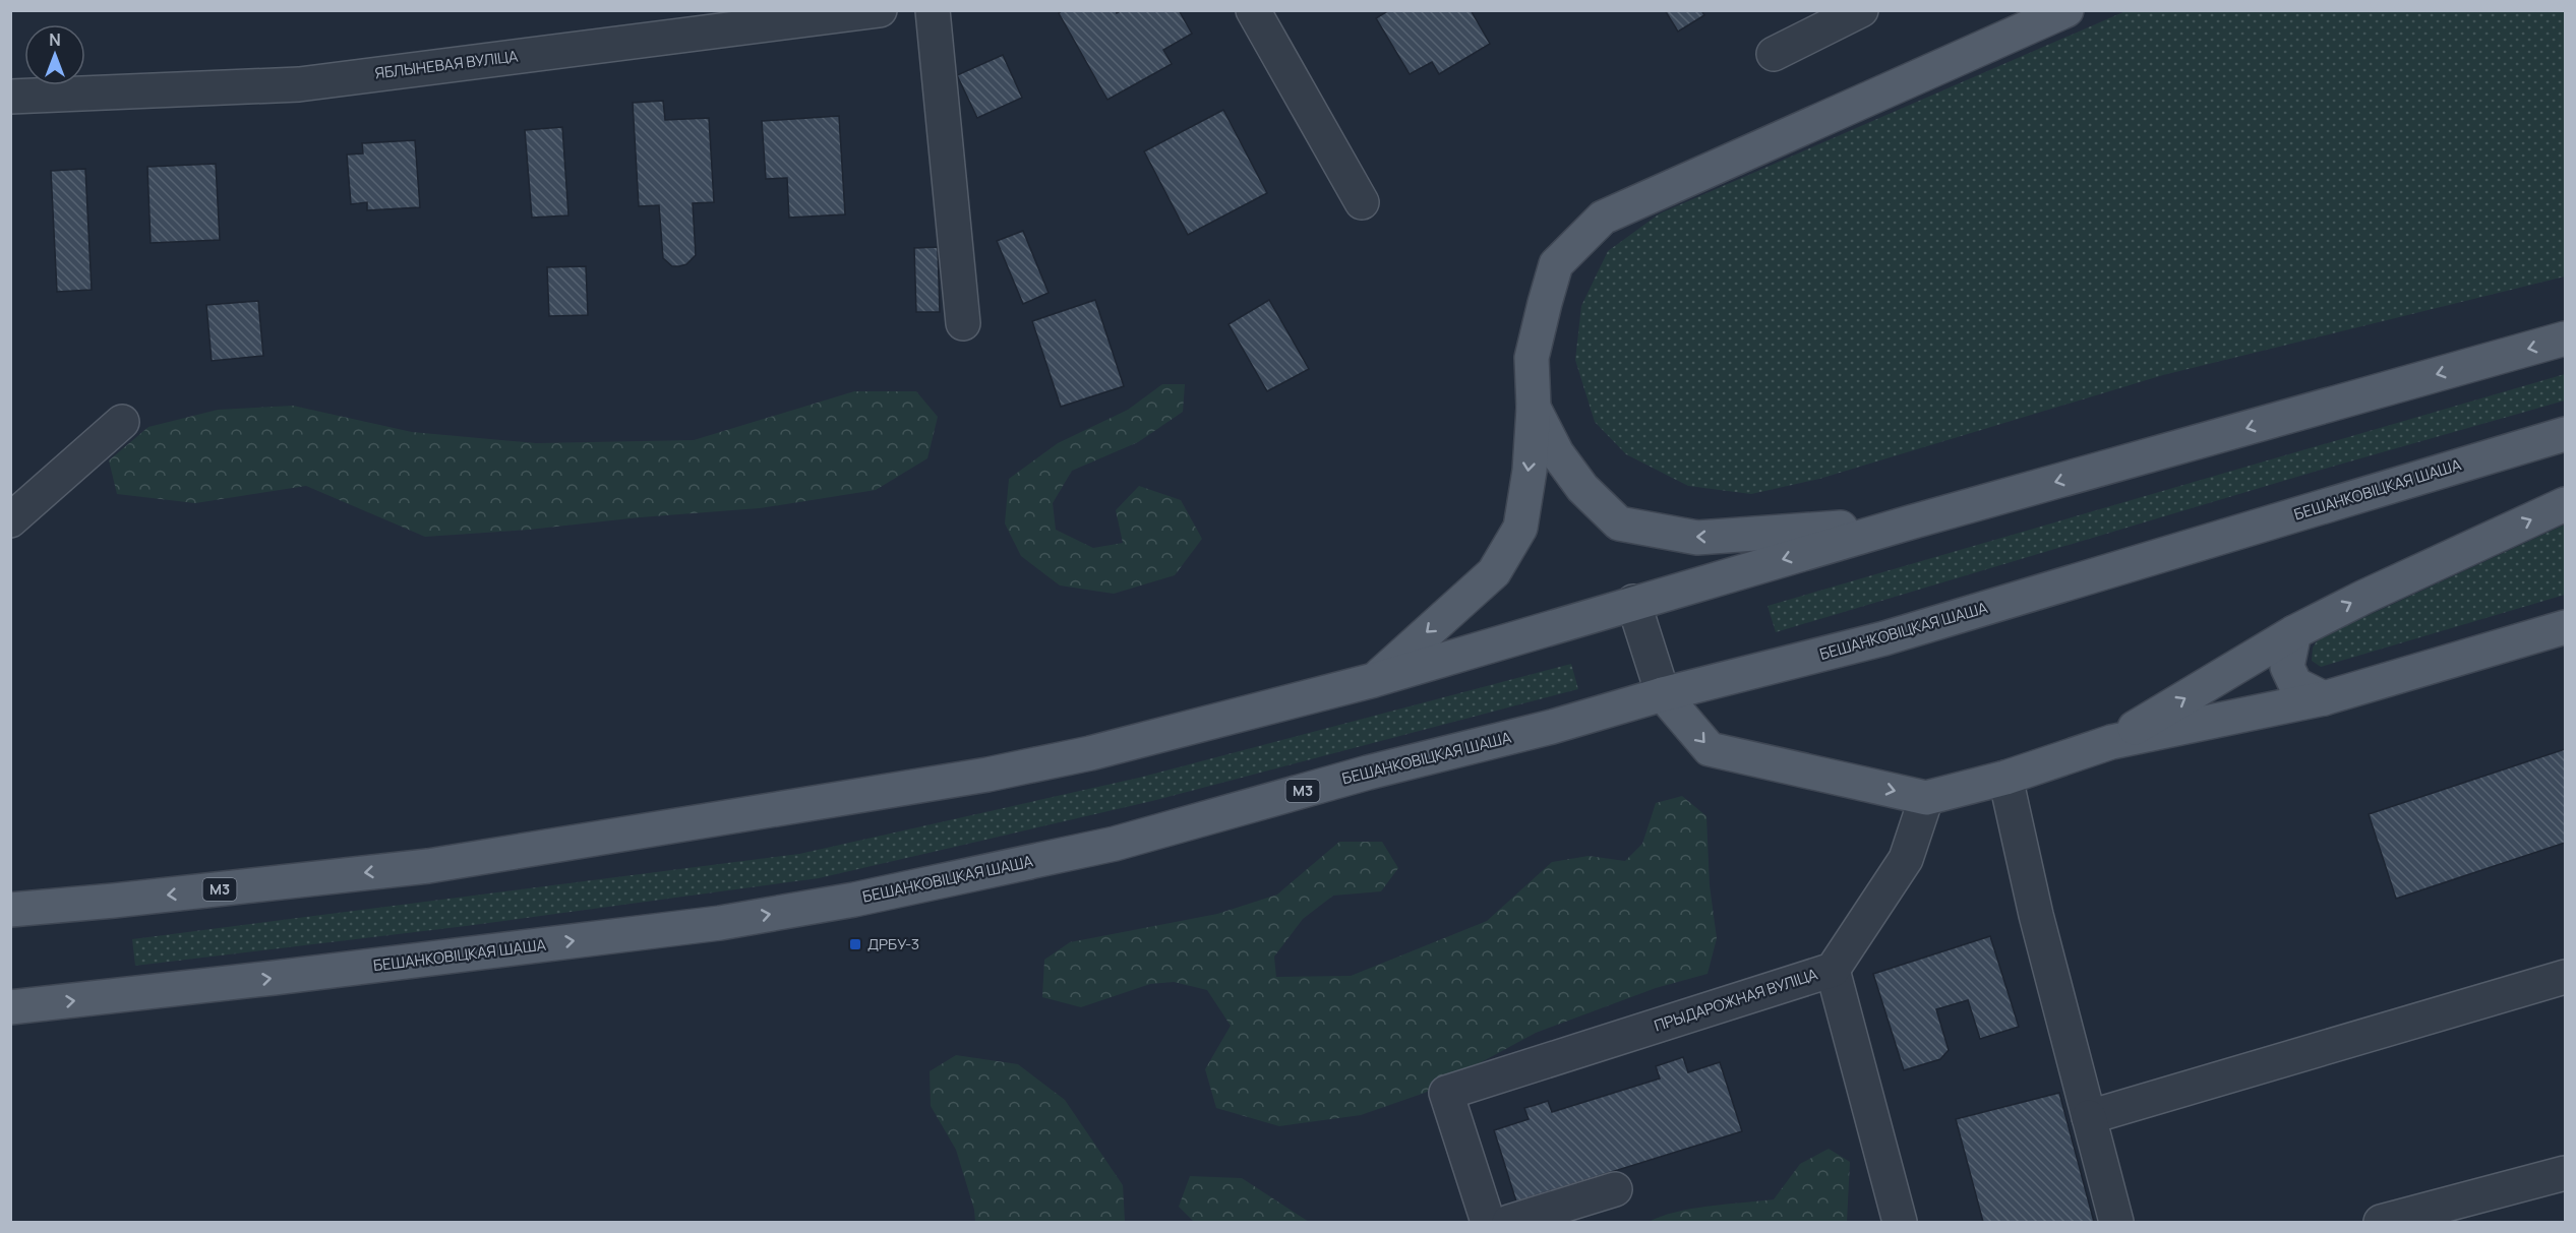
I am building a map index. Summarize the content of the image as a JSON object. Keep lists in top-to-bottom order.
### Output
{
  "streets": {
    "main road": ["БЕШАНКОВІЦКАЯ ШАША", "М3"],
    "street": ["ЯБЛЫНЕВАЯ ВУЛІЦА", "ПРЫДАРОЖНАЯ ВУЛІЦА"]
  },
  "places": {
    "transit": ["ДРБУ-3"]
  },
  "north": "top"
}
